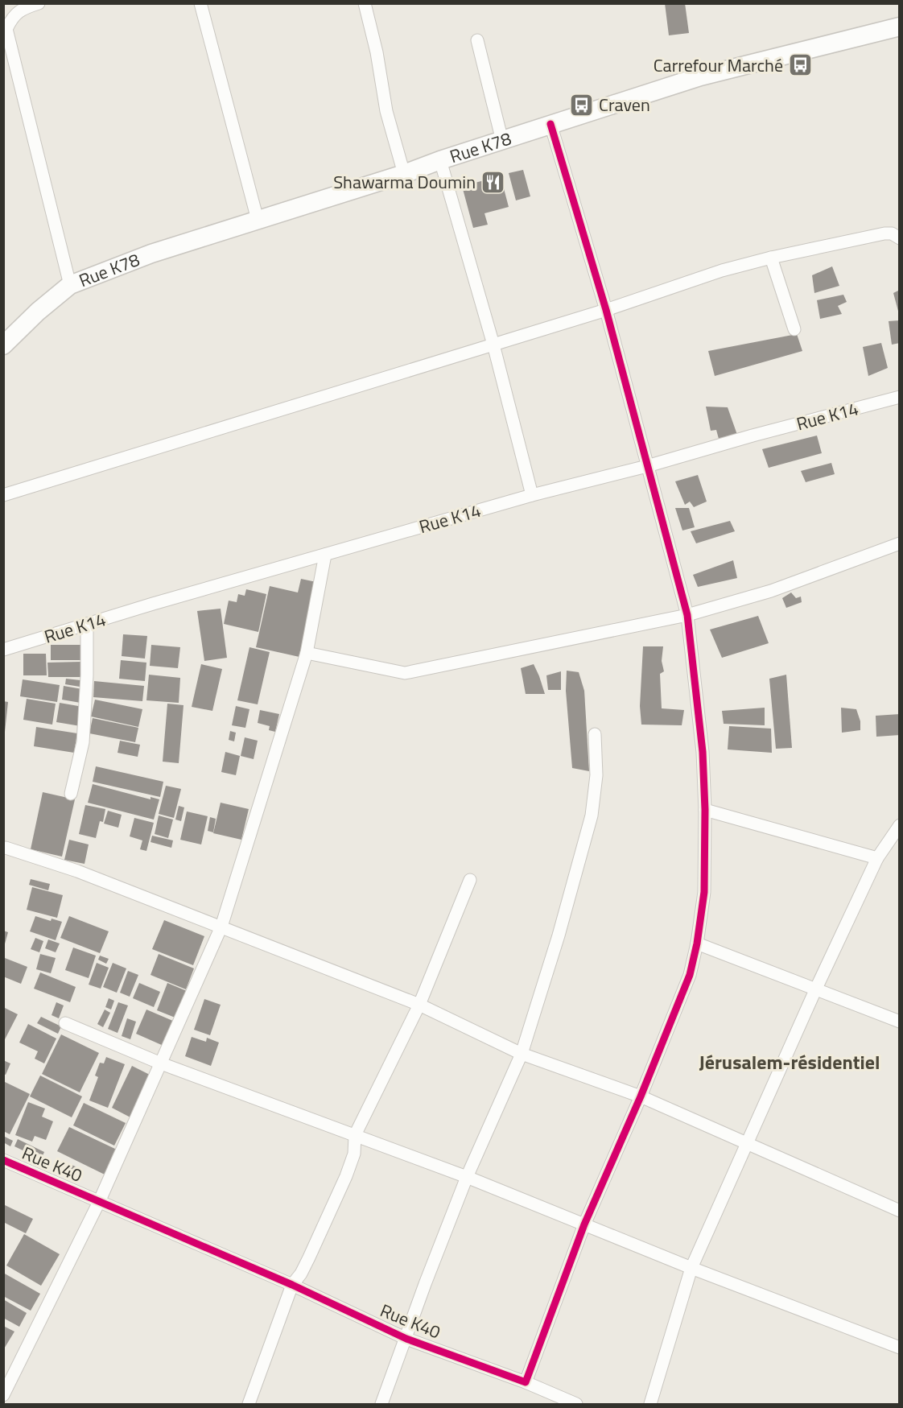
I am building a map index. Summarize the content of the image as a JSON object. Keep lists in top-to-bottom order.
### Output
{
  "streets": {
    "street": ["Rue K78", "Rue K14", "Rue K40"]
  },
  "districts": ["Jérusalem-résidentiel"],
  "places": {
    "bus stop": ["Carrefour Marché", "Craven"],
    "restaurant": ["Shawarma Doumin"]
  }
}
